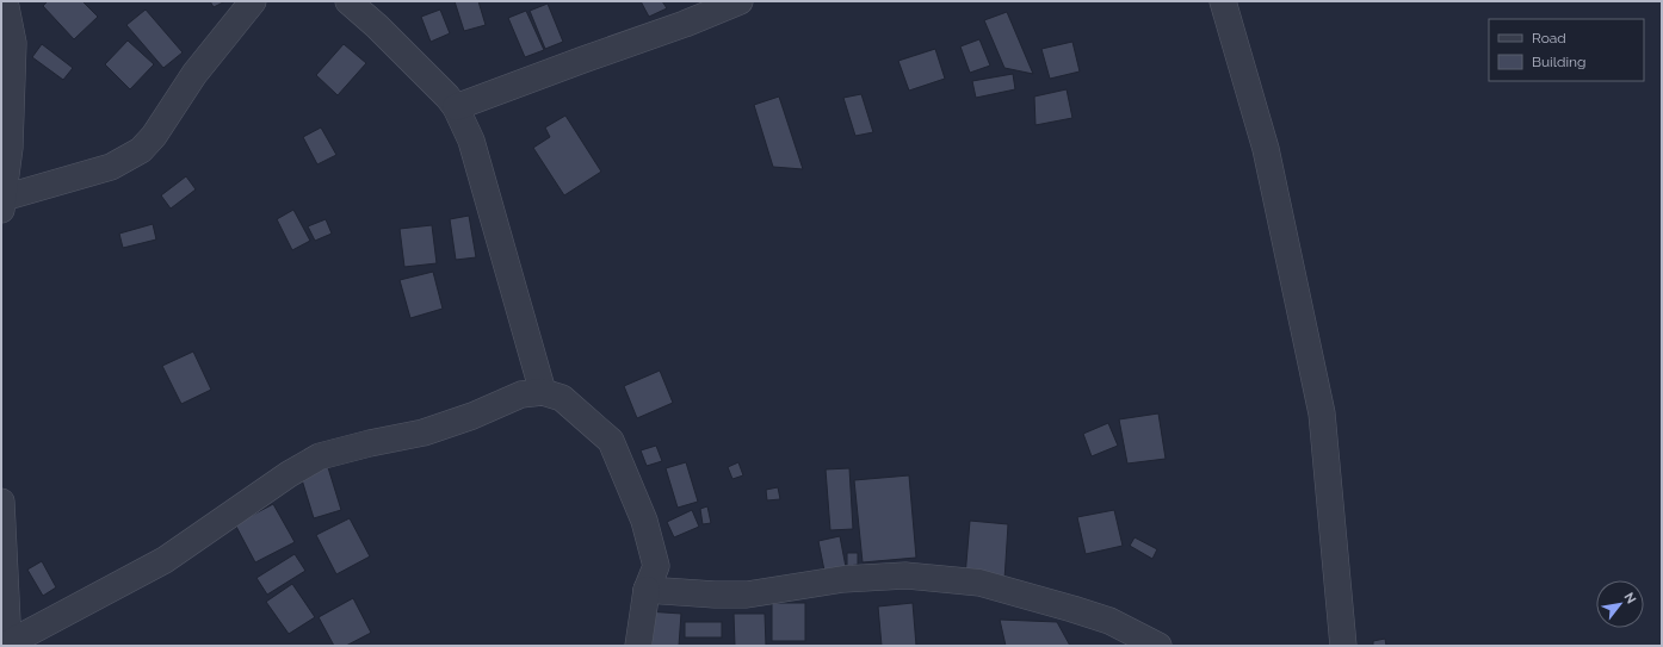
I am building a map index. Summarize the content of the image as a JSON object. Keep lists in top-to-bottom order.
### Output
{
  "legend": ["Road", "Building"],
  "north": "top right"
}
